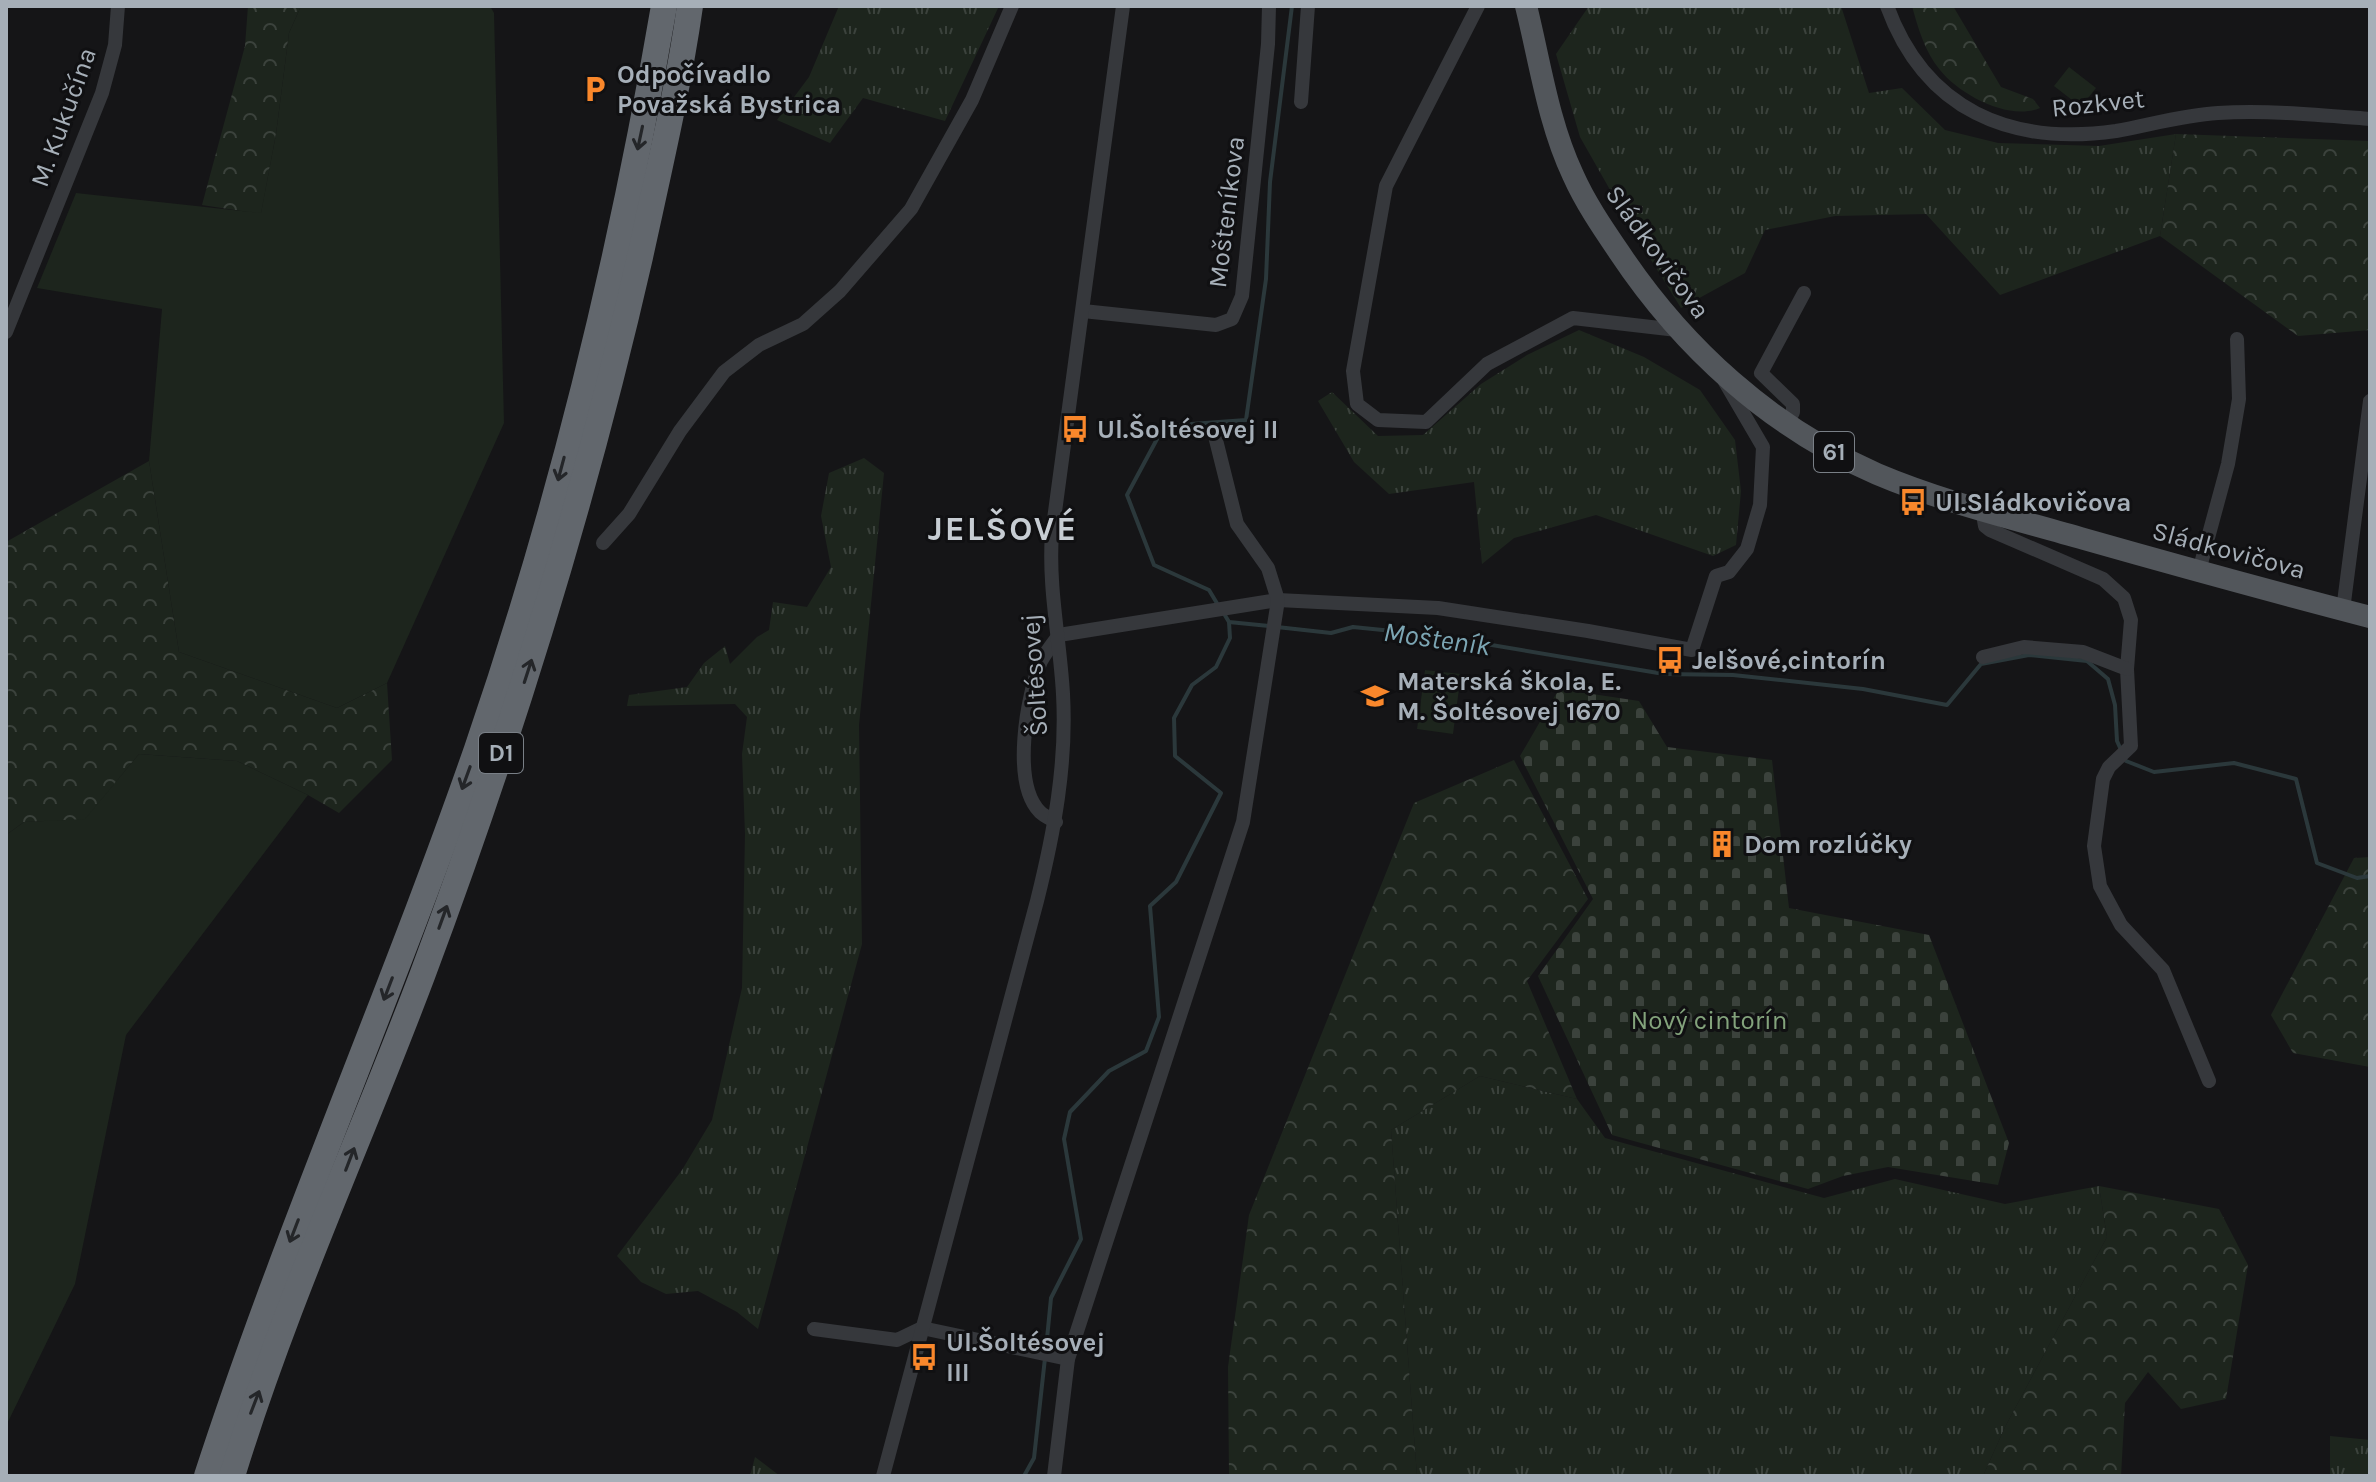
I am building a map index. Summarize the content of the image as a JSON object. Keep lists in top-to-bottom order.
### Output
{
  "streets": {
    "highway": ["D1"],
    "main road": ["Sládkovičova", "61"],
    "street": [
      "Rozkvet",
      "M. Kukučína",
      "Mošteníkova",
      "Šoltésovej"
    ]
  },
  "crossings": [
    ["Mošteníkova", "Šoltésovej"]
  ],
  "districts": ["JELŠOVÉ"],
  "water": ["Mošteník"],
  "parks": ["Nový cintorín"],
  "places": {
    "parking": ["Odpočívadlo Považská Bystrica"],
    "bus stop": [
      "Ul.Šoltésovej II",
      "Ul.Sládkovičova",
      "Jelšové,cintorín",
      "Ul.Šoltésovej III"
    ],
    "school or university": ["Materská škola, E. M. Šoltésovej 1670"],
    "building": ["Dom rozlúčky"]
  }
}
